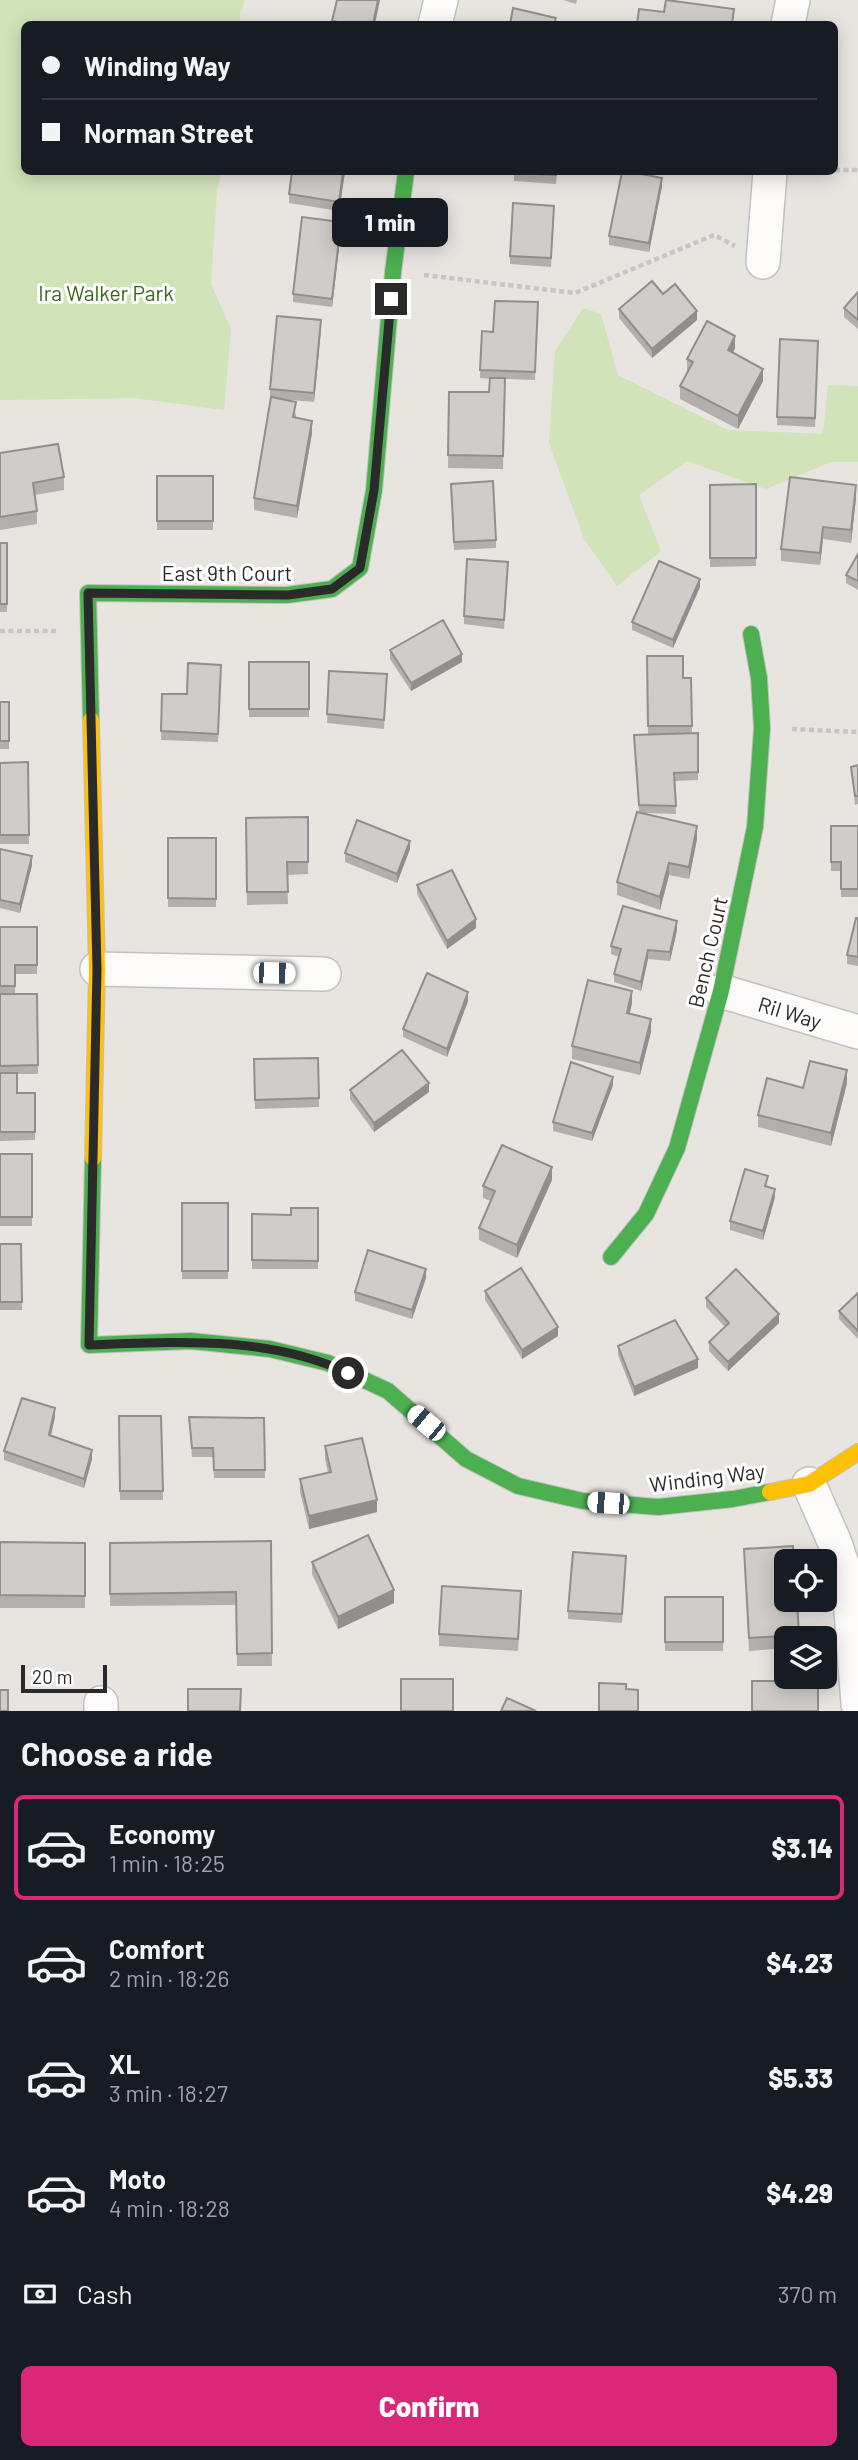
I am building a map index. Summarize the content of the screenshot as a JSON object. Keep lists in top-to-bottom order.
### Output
{
  "streets": {
    "street": [
      "East 9th Court",
      "Bench Court",
      "Ril Way",
      "Winding Way"
    ]
  },
  "crossings": [
    ["Bench Court", "Ril Way"]
  ],
  "parks": ["Ira Walker Park"],
  "scale_bar": "20 m",
  "page": {
    "banner": ["Winding Way", "Norman Street"],
    "bubble": "1 min",
    "scale": "20 m",
    "heading": "Choose a ride",
    "list": [
      {
        "name": "Economy",
        "note": "1 min · 18:25",
        "value": "$3.14"
      },
      {
        "name": "Comfort",
        "note": "2 min · 18:26",
        "value": "$4.23"
      },
      {
        "name": "XL",
        "note": "3 min · 18:27",
        "value": "$5.33"
      },
      {
        "name": "Moto",
        "note": "4 min · 18:28",
        "value": "$4.29"
      }
    ],
    "pay": ["Cash", "370 m"],
    "buttons": "Confirm"
  }
}
